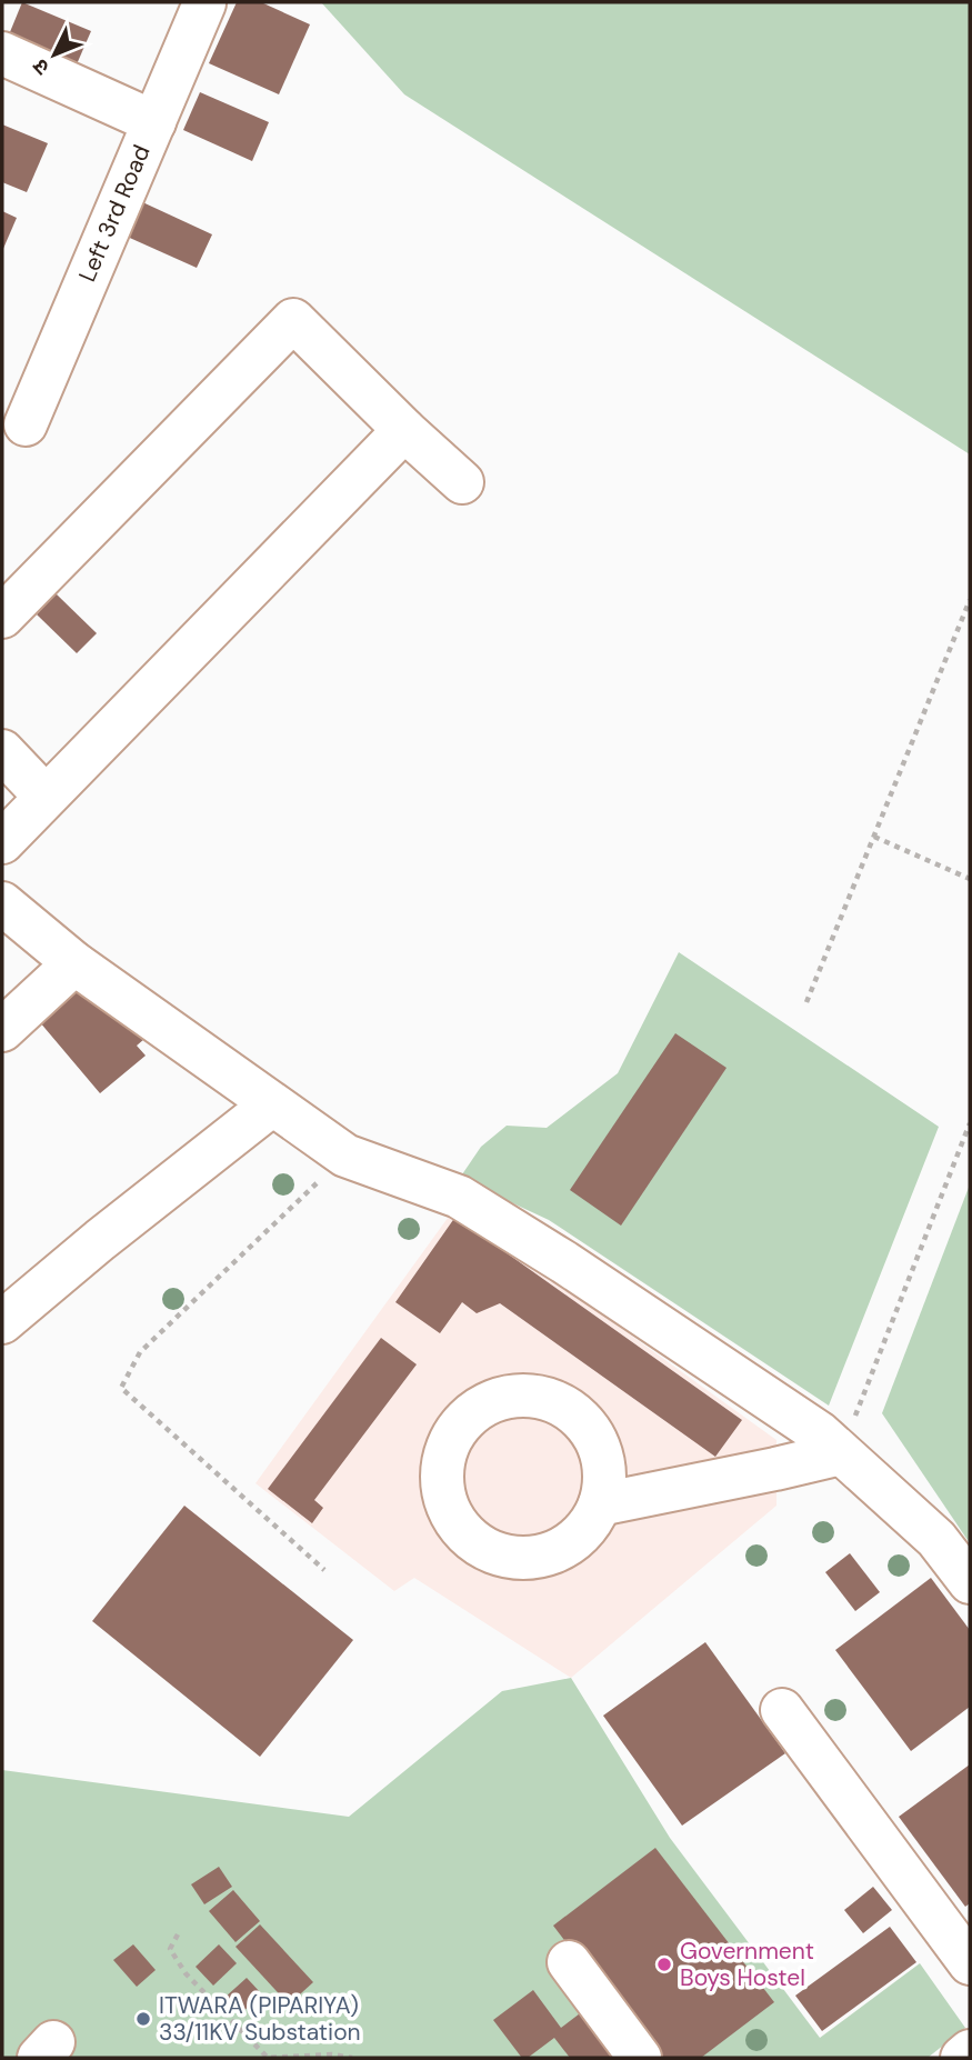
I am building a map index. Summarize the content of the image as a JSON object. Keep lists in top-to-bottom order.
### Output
{
  "streets": {
    "street": ["Left 3rd Road"]
  },
  "places": ["Government Boys Hostel", "ITWARA (PIPARIYA) 33/11KV Substation"],
  "north": "bottom left"
}
